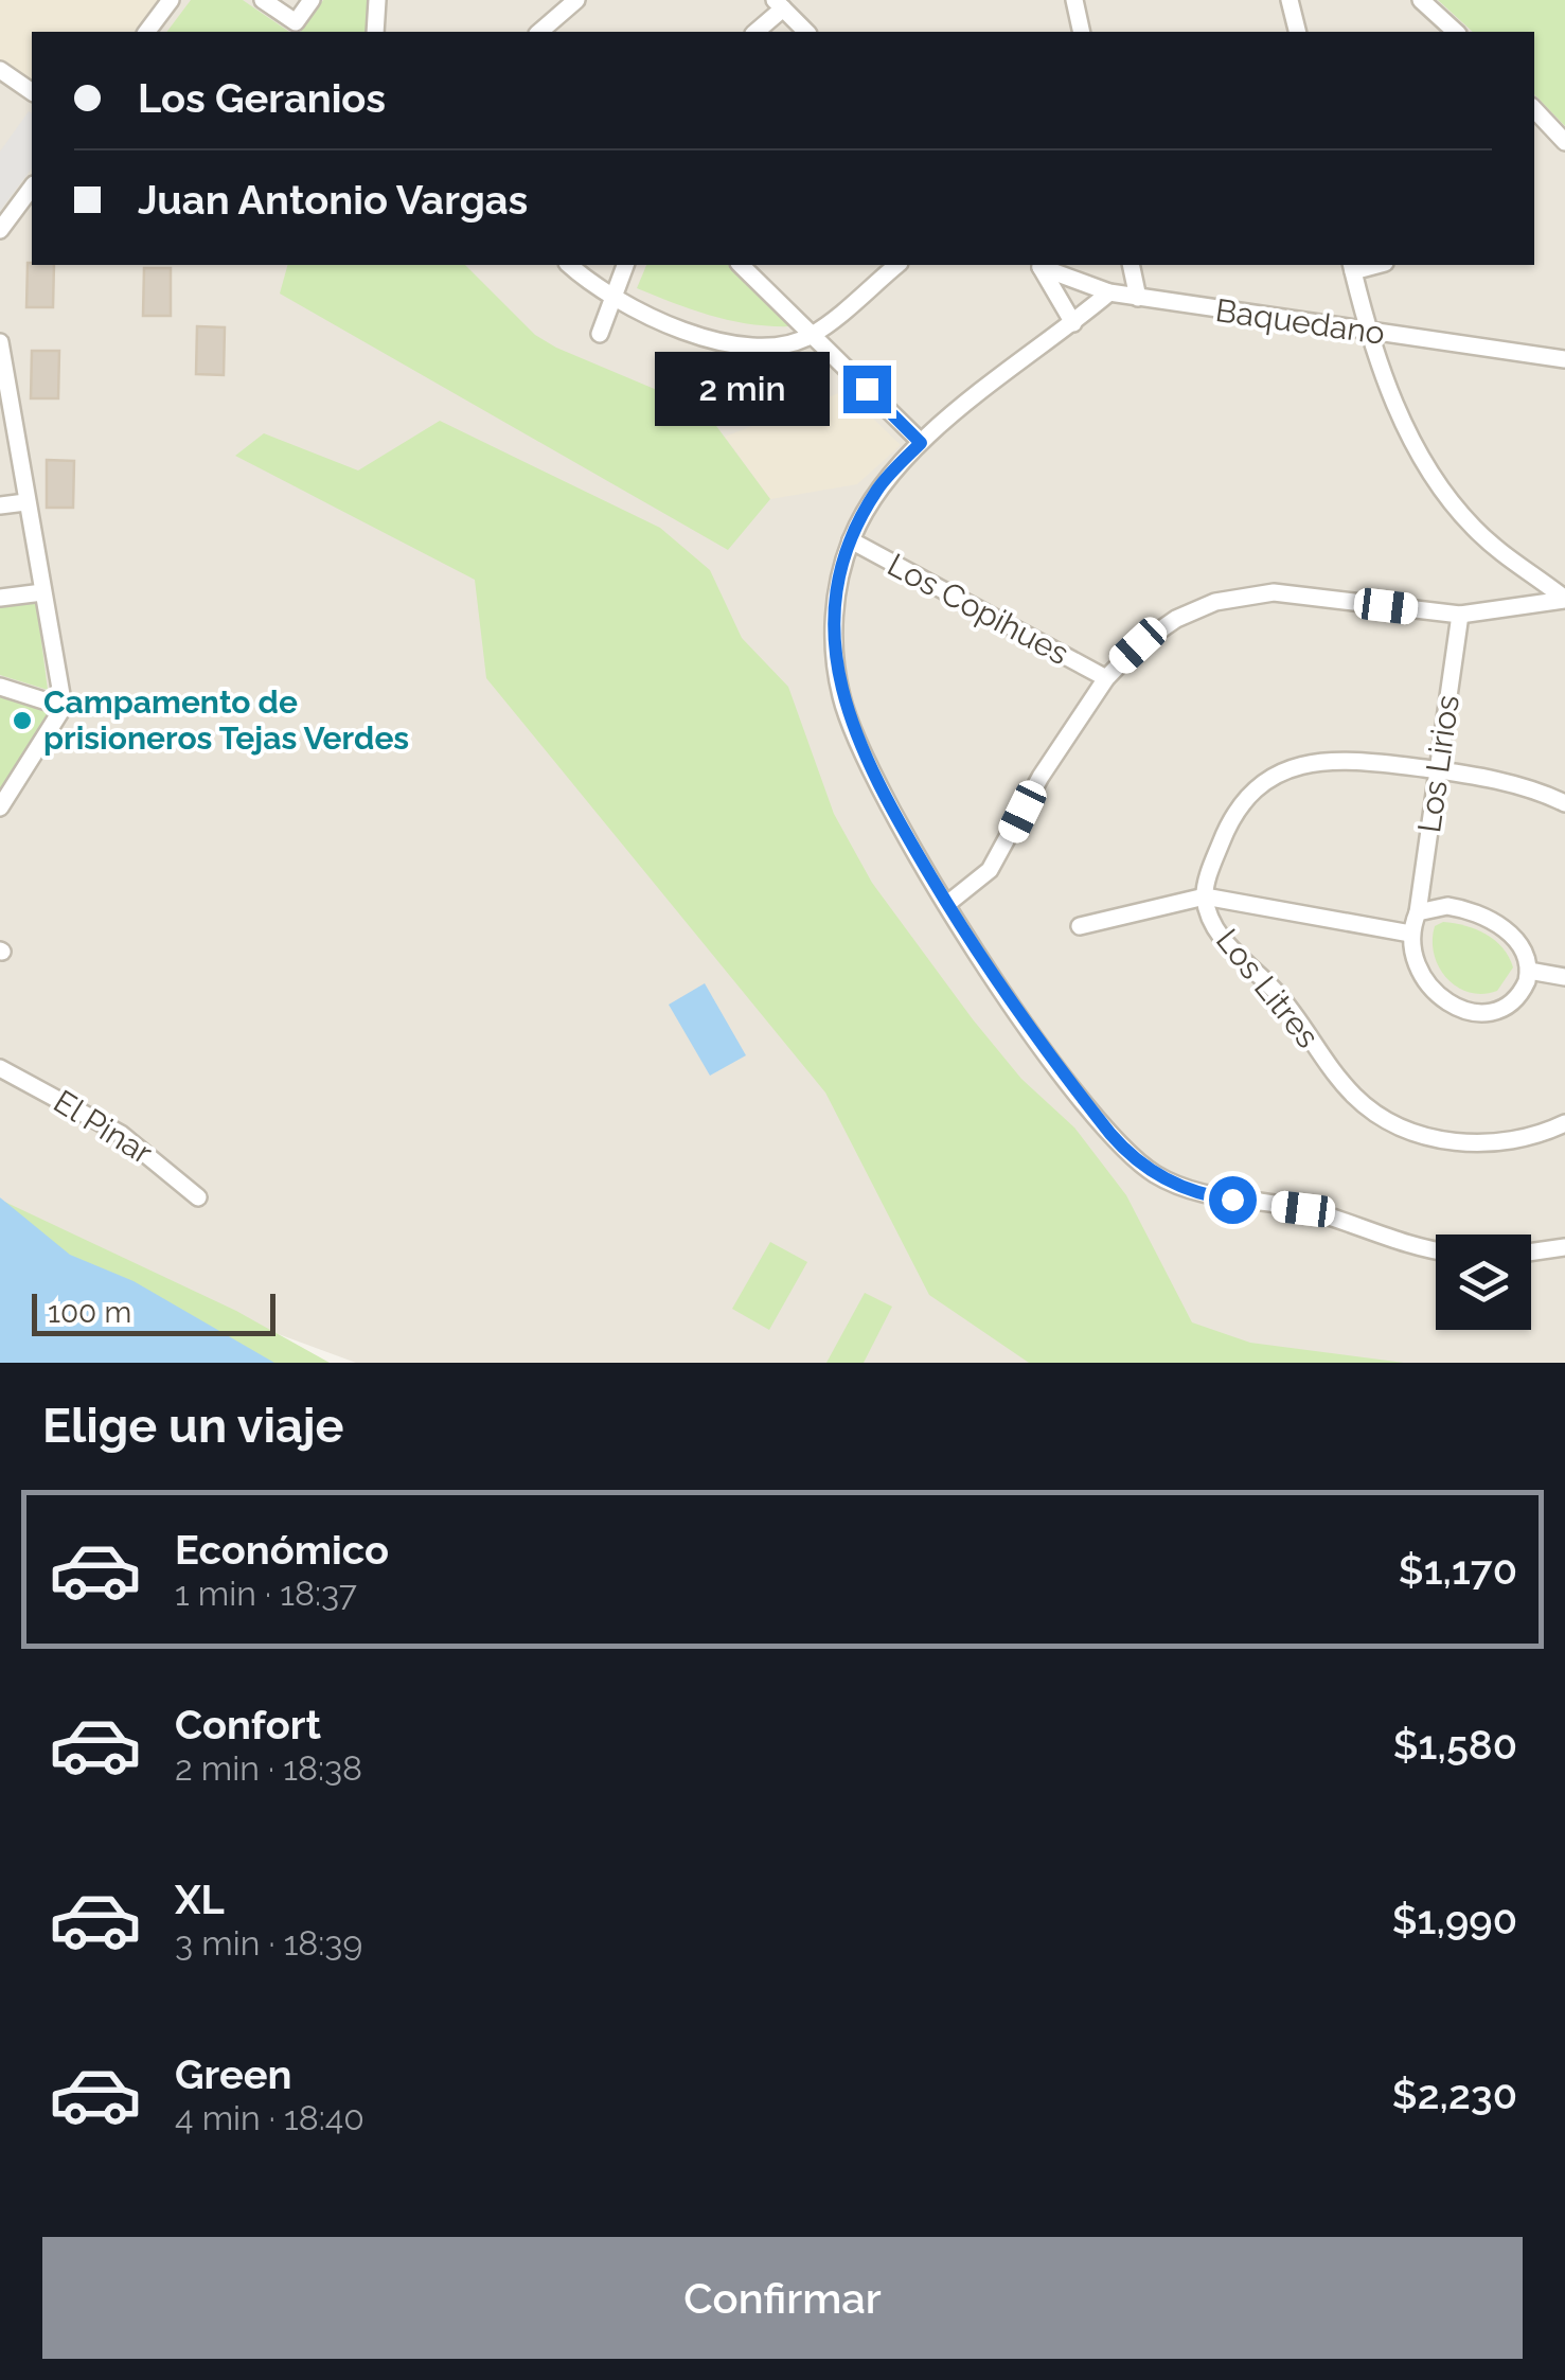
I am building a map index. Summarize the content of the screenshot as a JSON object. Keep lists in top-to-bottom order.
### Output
{
  "streets": {
    "street": [
      "Baquedano",
      "Los Copihues",
      "Los Lirios",
      "Los Litres",
      "El Pinar"
    ]
  },
  "crossings": [
    ["Los Lirios", "Los Litres"]
  ],
  "places": ["Campamento de prisioneros Tejas Verdes"],
  "scale_bar": "100 m",
  "page": {
    "banner": ["Los Geranios", "Juan Antonio Vargas"],
    "bubble": "2 min",
    "scale": "100 m",
    "heading": "Elige un viaje",
    "list": [
      {
        "name": "Económico",
        "note": "1 min · 18:37",
        "value": "$1,170"
      },
      {
        "name": "Confort",
        "note": "2 min · 18:38",
        "value": "$1,580"
      },
      {
        "name": "XL",
        "note": "3 min · 18:39",
        "value": "$1,990"
      },
      {
        "name": "Green",
        "note": "4 min · 18:40",
        "value": "$2,230"
      }
    ],
    "buttons": "Confirmar"
  }
}
